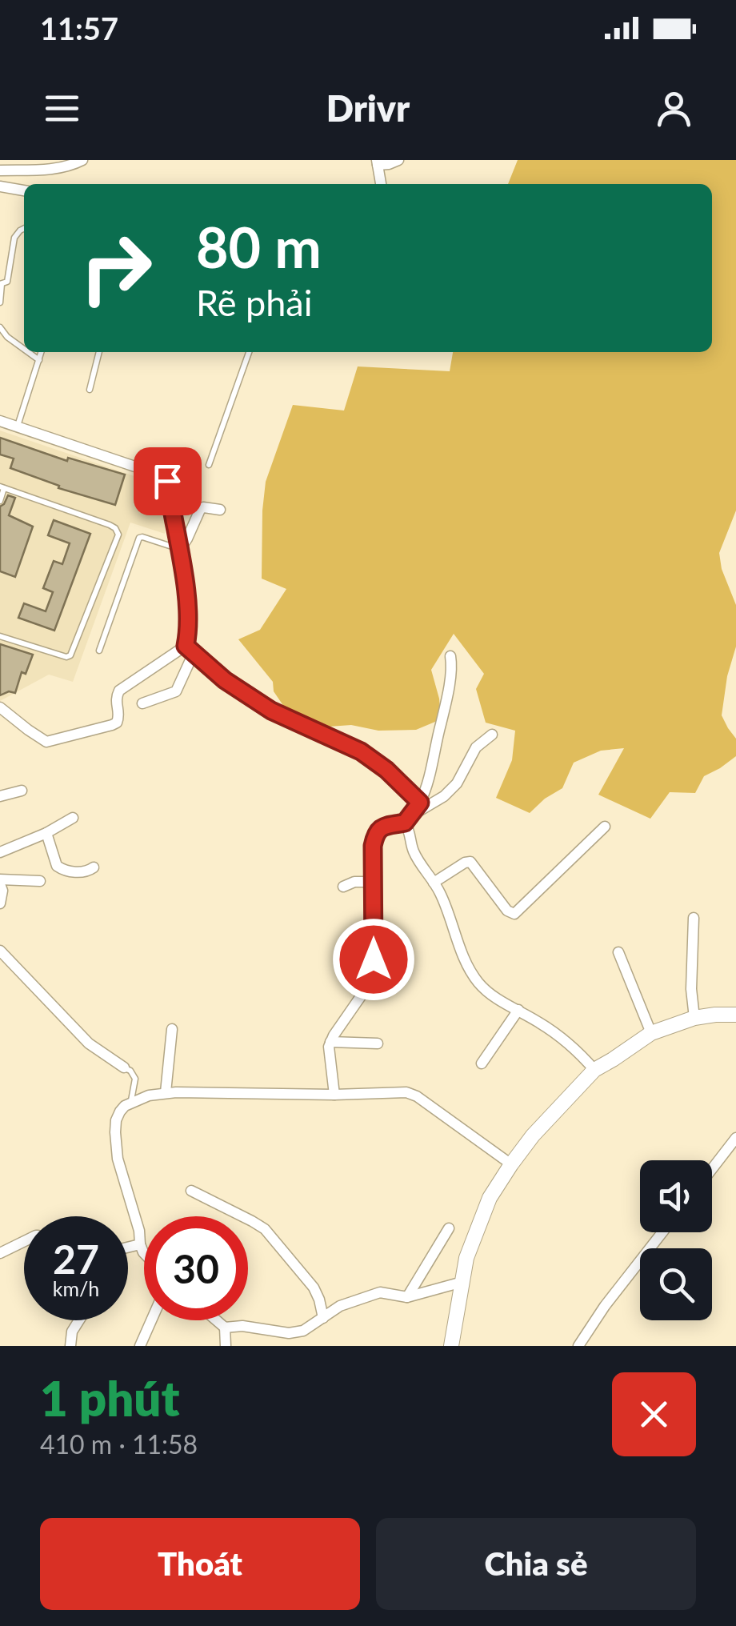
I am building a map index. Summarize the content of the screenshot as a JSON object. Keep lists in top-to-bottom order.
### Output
{
  "page": {
    "status": "11:57",
    "header": "Drivr",
    "turn": ["80 m", "Rẽ phải"],
    "speed": "27 km/h",
    "limit": "30",
    "heading": ["1 phút", "410 m · 11:58"],
    "buttons": ["Thoát", "Chia sẻ"]
  }
}
